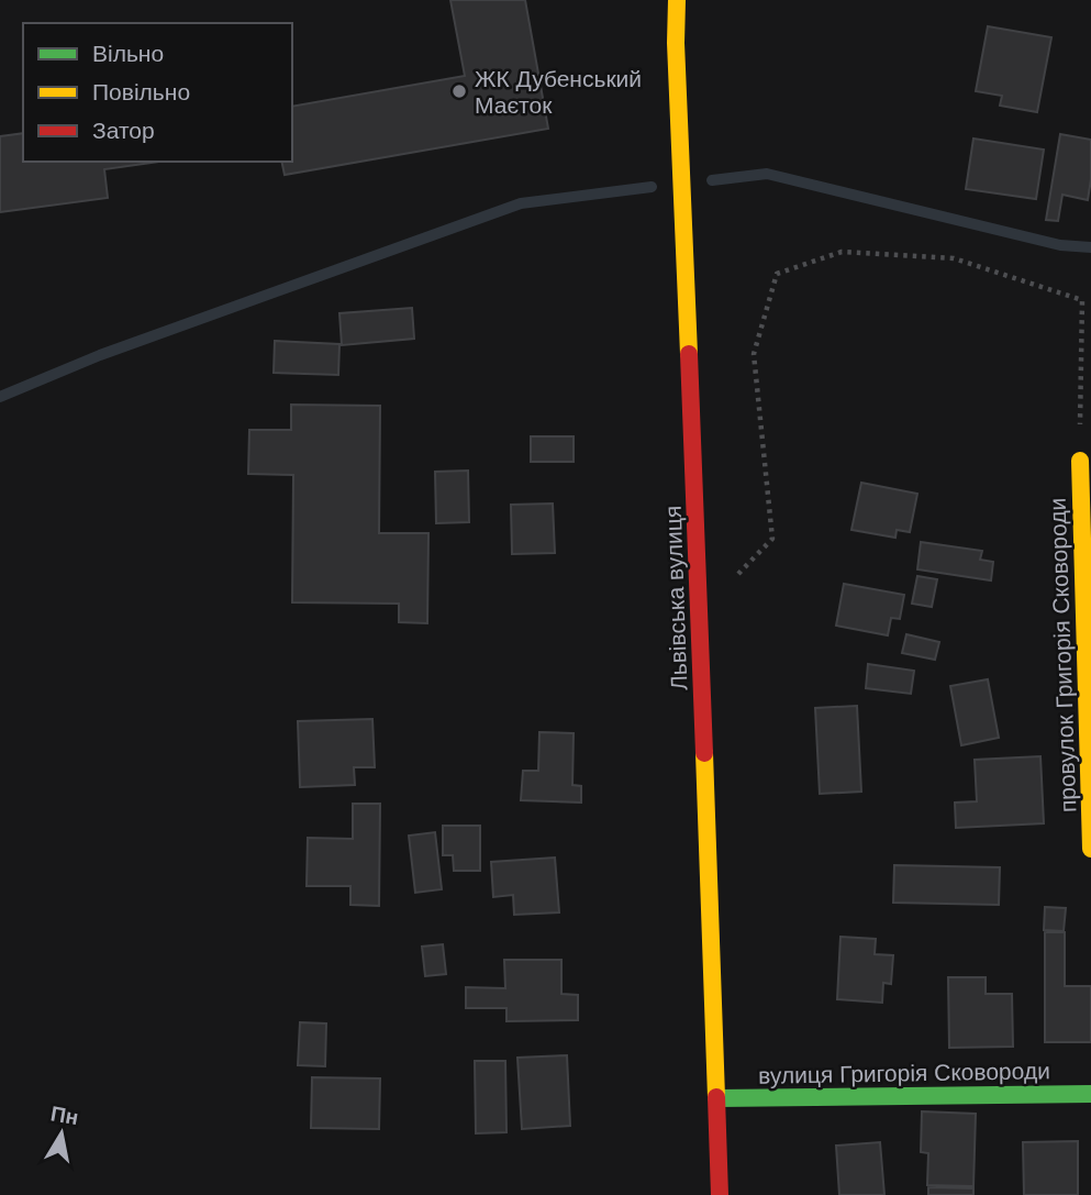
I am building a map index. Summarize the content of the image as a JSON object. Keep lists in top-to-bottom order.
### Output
{
  "streets": {
    "main road": ["Львівська вулиця", "провулок Григорія Сковороди", "вулиця Григорія Сковороди"]
  },
  "crossings": [
    ["Львівська вулиця", "вулиця Григорія Сковороди"]
  ],
  "places": ["ЖК Дубенський Маєток"],
  "legend": ["Вільно", "Повільно", "Затор"],
  "north": "top"
}
